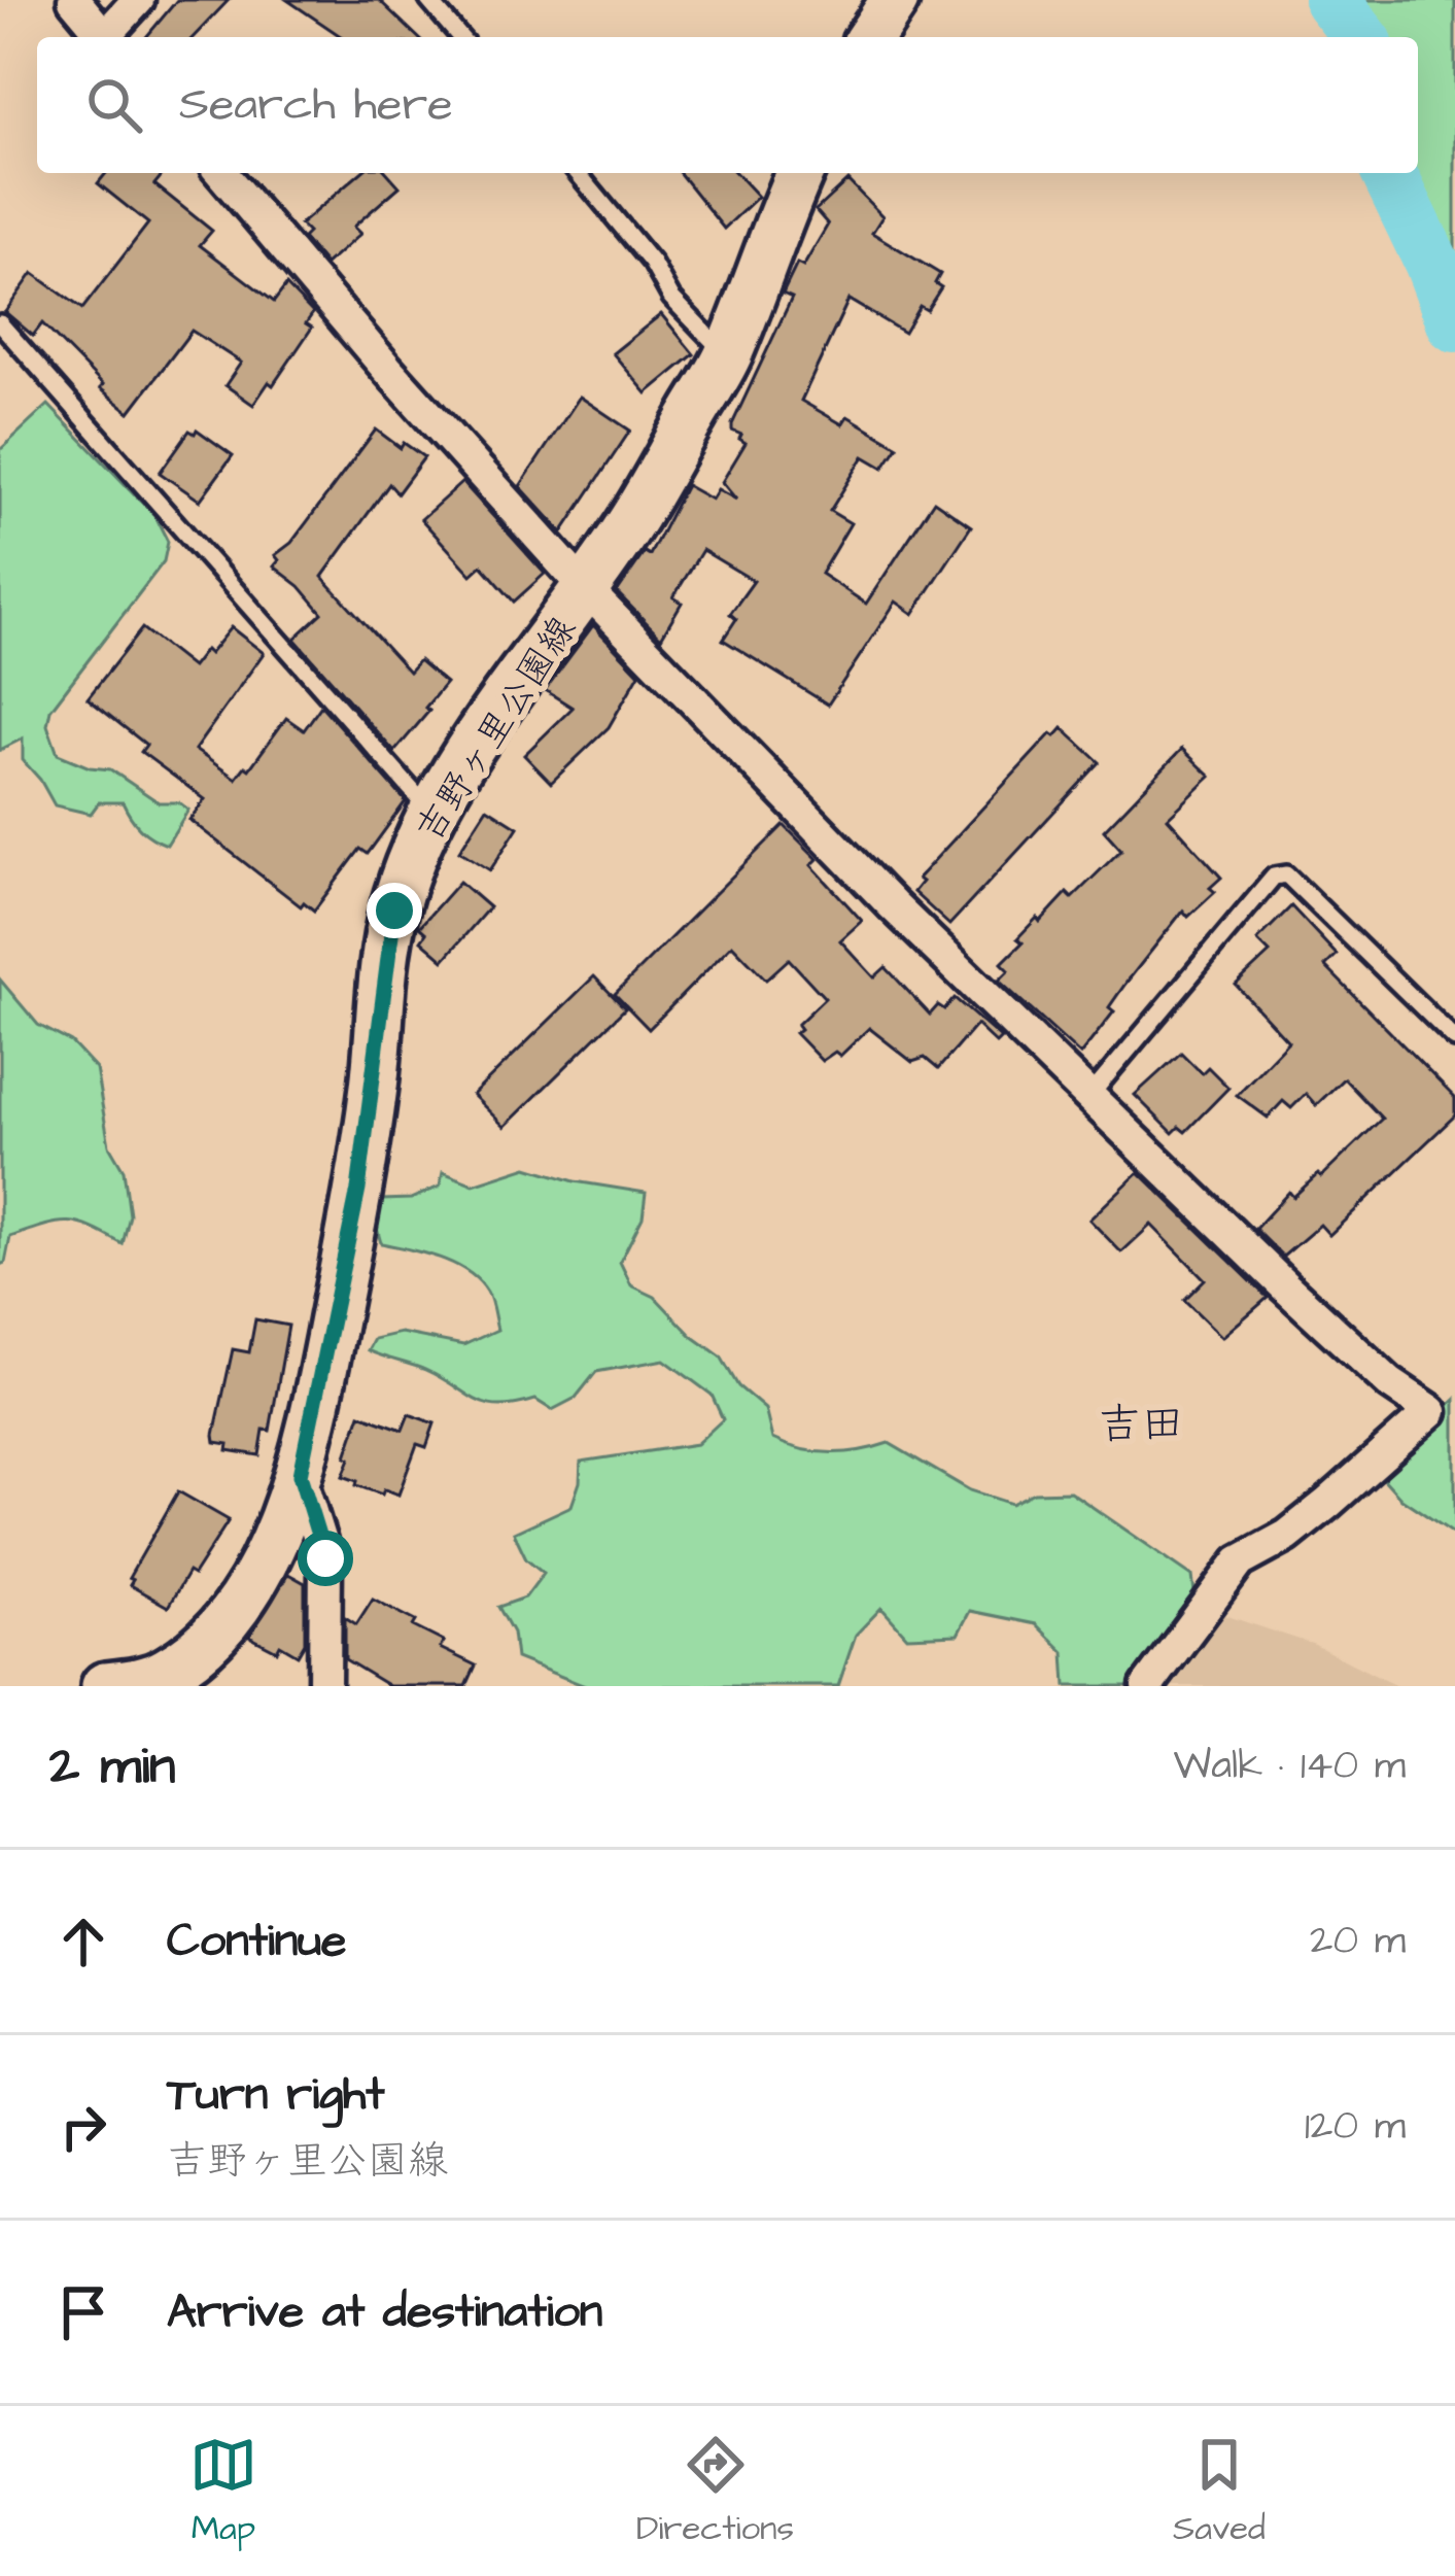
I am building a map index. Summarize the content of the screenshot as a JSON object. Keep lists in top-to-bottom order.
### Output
{
  "streets": {
    "main road": ["吉野ヶ里公園線"]
  },
  "districts": ["吉田"],
  "page": {
    "search": "Search here",
    "heading": ["2 min", "Walk · 140 m"],
    "list": [
      ["Continue", "20 m"],
      ["Turn right", "吉野ヶ里公園線", "120 m"],
      "Arrive at destination"
    ],
    "nav": ["Map", "Directions", "Saved"]
  }
}
